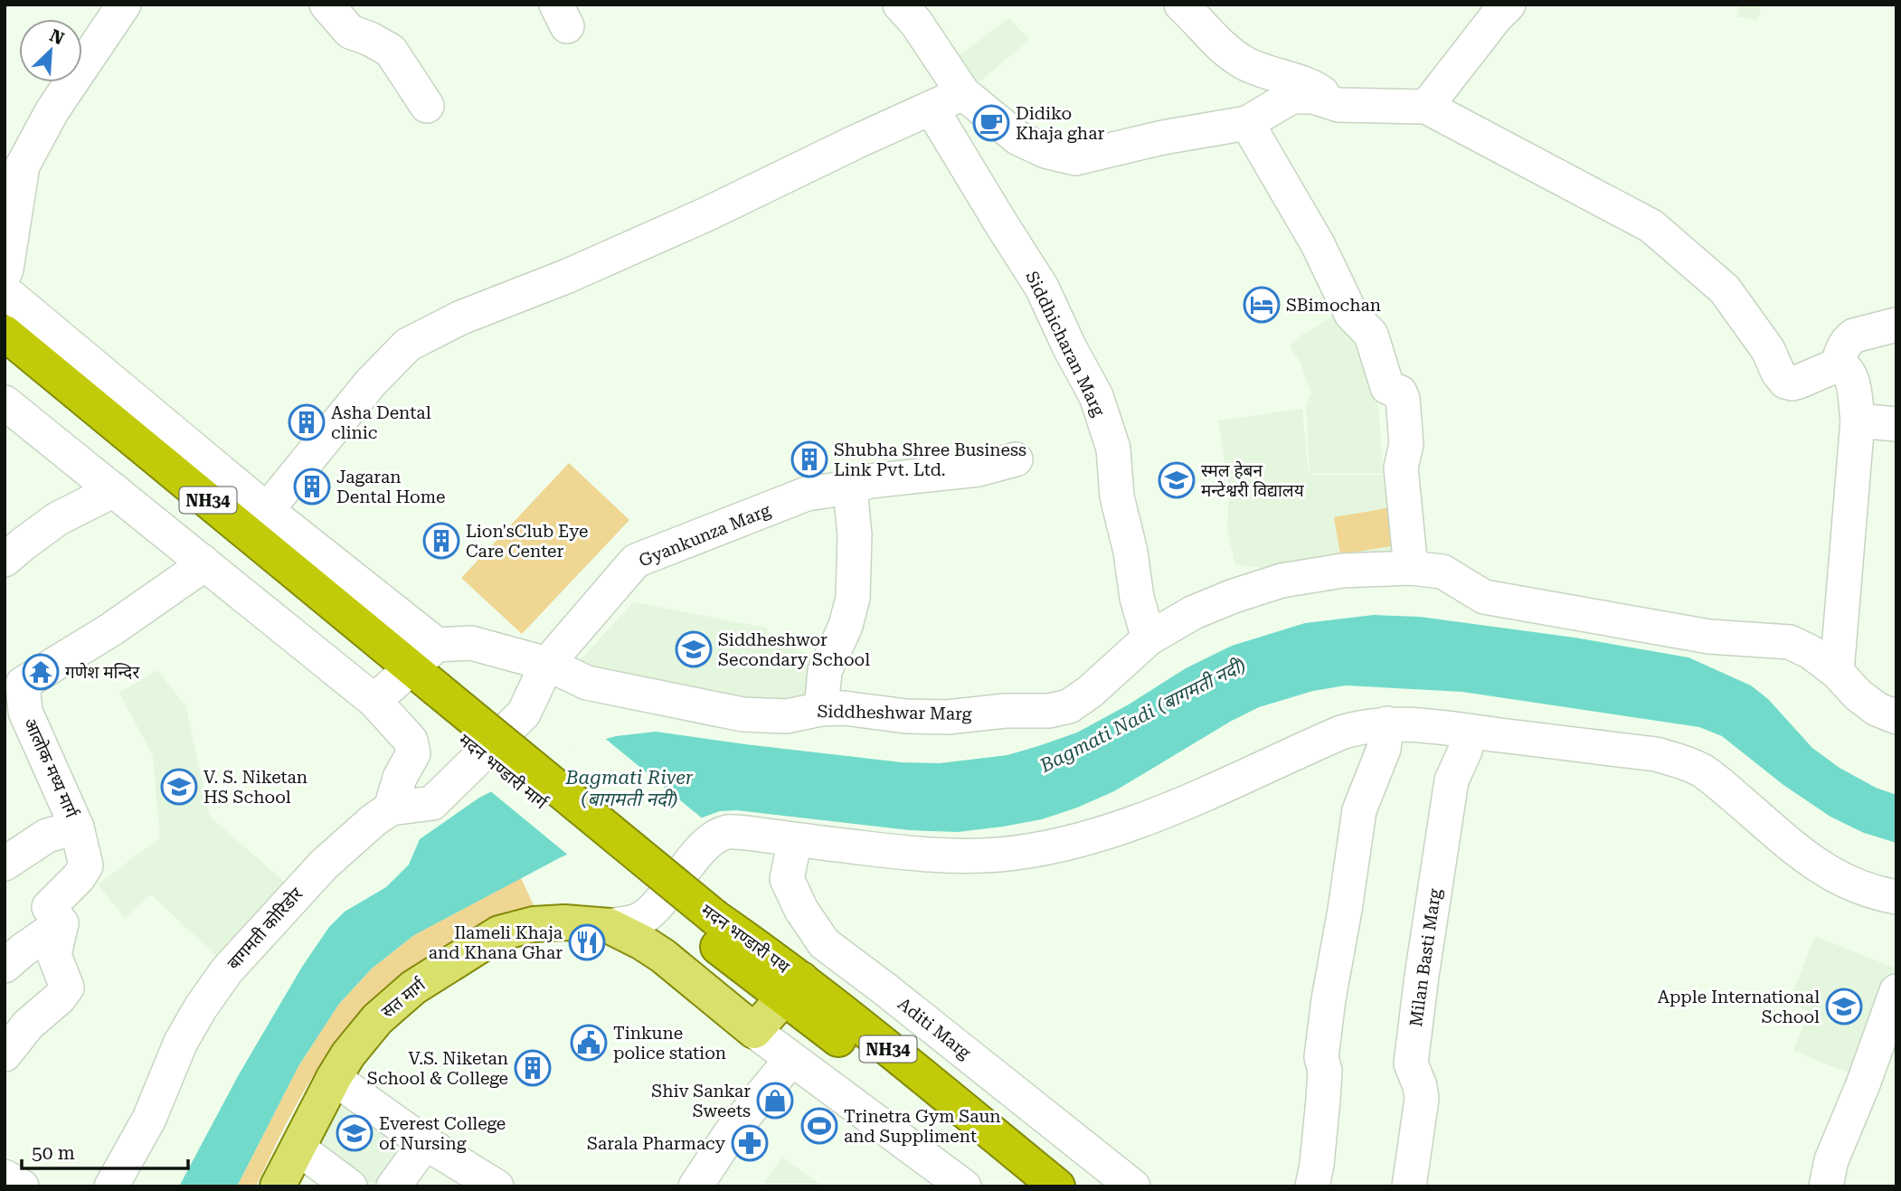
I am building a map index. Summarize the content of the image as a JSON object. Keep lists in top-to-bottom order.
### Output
{
  "streets": {
    "highway": ["NH34", "मदन भण्डारी मार्ग", "मदन भण्डारी पथ"],
    "main road": ["सत मार्ग"],
    "street": [
      "Siddhicharan Marg",
      "Gyankunza Marg",
      "Siddheshwar Marg",
      "आलोक मध्य मार्ग",
      "बागमती कोरिडोर",
      "Milan Basti Marg",
      "Aditi Marg"
    ]
  },
  "crossings": [
    ["Siddhicharan Marg", "Siddheshwar Marg"],
    ["NH34", "मदन भण्डारी मार्ग"],
    ["Gyankunza Marg", "Siddheshwar Marg"],
    ["Gyankunza Marg", "बागमती कोरिडोर"],
    ["मदन भण्डारी मार्ग", "मदन भण्डारी पथ"]
  ],
  "water": ["Bagmati Nadi (बागमती नदी)", "Bagmati River (बागमती नदी)"],
  "places": {
    "cafe": ["Didiko Khaja ghar"],
    "hotel": ["SBimochan"],
    "building": [
      "Asha Dental clinic",
      "Shubha Shree Business Link Pvt. Ltd.",
      "Jagaran Dental Home",
      "Lion'sClub Eye Care Center",
      "V.S. Niketan School & College"
    ],
    "school or university": [
      "स्मल हेबन मन्टेश्वरी विद्यालय",
      "Siddheshwor Secondary School",
      "V. S. Niketan HS School",
      "Apple International School",
      "Everest College of Nursing"
    ],
    "temple": ["गणेश मन्दिर"],
    "restaurant": ["Ilameli Khaja and Khana Ghar"],
    "public building": ["Tinkune police station"],
    "shop": ["Shiv Sankar Sweets"],
    "sports": ["Trinetra Gym Saun and Suppliment"],
    "pharmacy": ["Sarala Pharmacy"]
  },
  "scale_bar": "50 m",
  "north": "top right"
}
